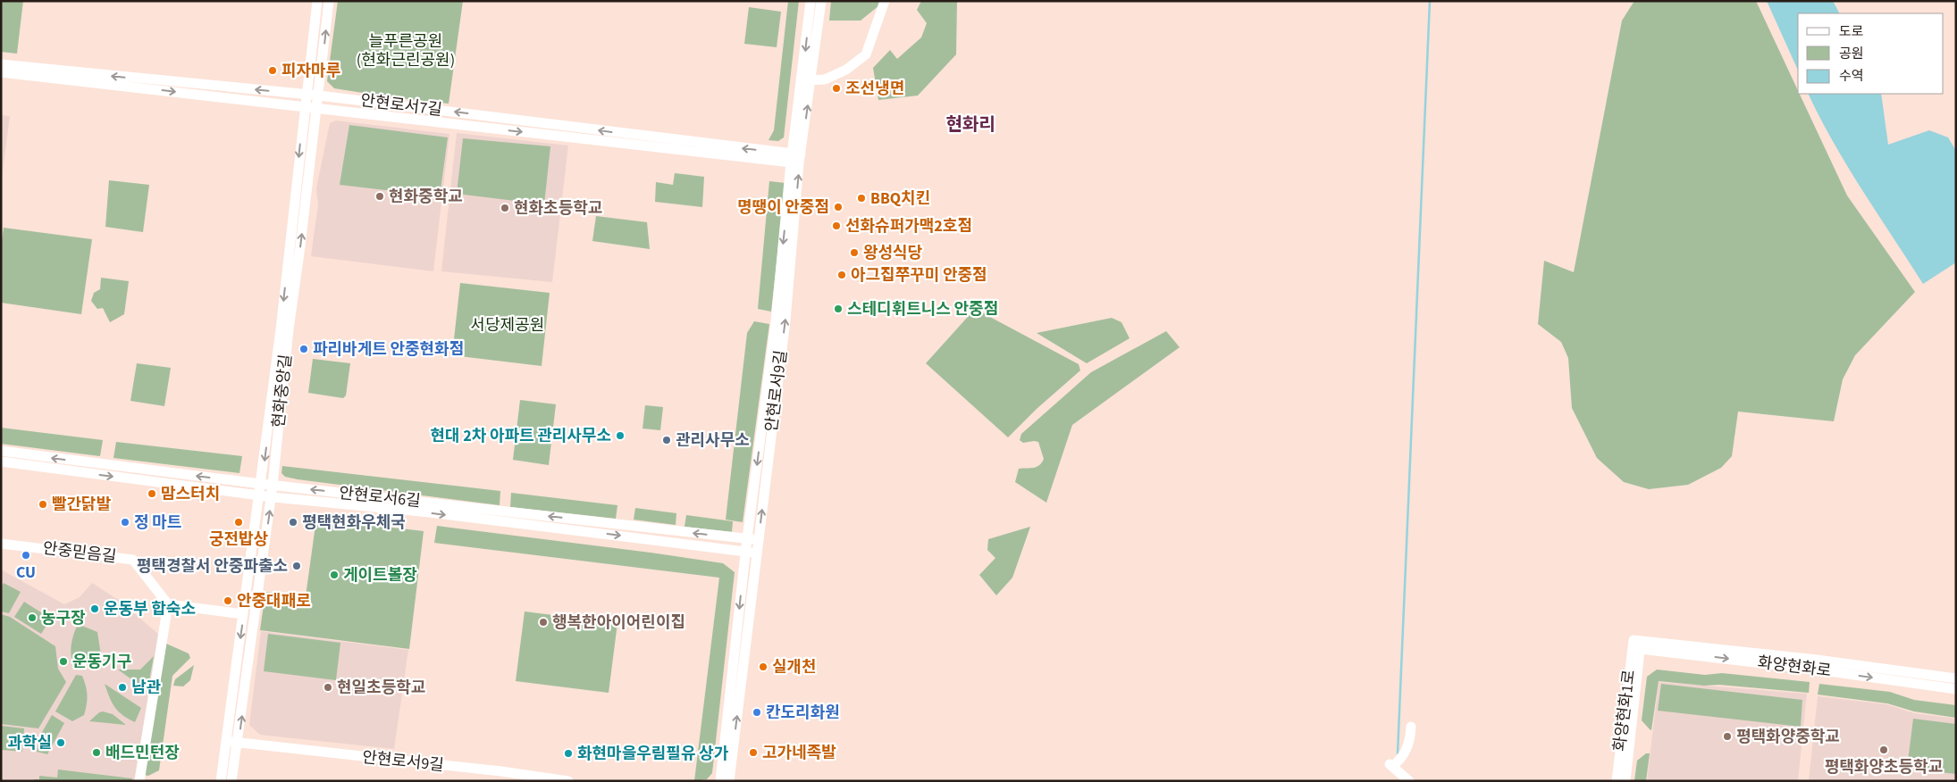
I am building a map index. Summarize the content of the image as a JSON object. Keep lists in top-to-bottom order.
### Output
{
  "streets": {
    "street": [
      "안현로서7길",
      "현화중앙길",
      "안현로서9길",
      "안현로서6길",
      "안중믿음길",
      "화양현화로",
      "화양현화1로"
    ]
  },
  "crossings": [
    ["안현로서7길", "현화중앙길"],
    ["안현로서7길", "안현로서9길"],
    ["현화중앙길", "안현로서9길"],
    ["현화중앙길", "안현로서6길"],
    ["안현로서9길", "안현로서6길"],
    ["화양현화로", "화양현화1로"]
  ],
  "districts": ["현화리"],
  "parks": ["늘푸른공원 (현화근린공원)", "서당제공원"],
  "places": [
    "피자마루",
    "조선냉면",
    "현화중학교",
    "BBQ치킨",
    "명땡이 안중점",
    "현화초등학교",
    "선화슈퍼가맥2호점",
    "왕성식당",
    "아그집쭈꾸미 안중점",
    "스테디휘트니스 안중점",
    "파리바게트 안중현화점",
    "현대 2차 아파트 관리사무소",
    "관리사무소",
    "맘스터치",
    "빨간닭발",
    "정 마트",
    "궁전밥상",
    "평택현화우체국",
    "CU",
    "평택경찰서 안중파출소",
    "게이트볼장",
    "안중대패로",
    "운동부 합숙소",
    "농구장",
    "행복한아이어린이집",
    "운동기구",
    "실개천",
    "남관",
    "현일초등학교",
    "칸도리화원",
    "평택화양중학교",
    "과학실",
    "평택화양초등학교",
    "배드민턴장",
    "고가네족발",
    "화현마을우림필유 상가"
  ],
  "legend": ["도로", "공원", "수역"]
}
